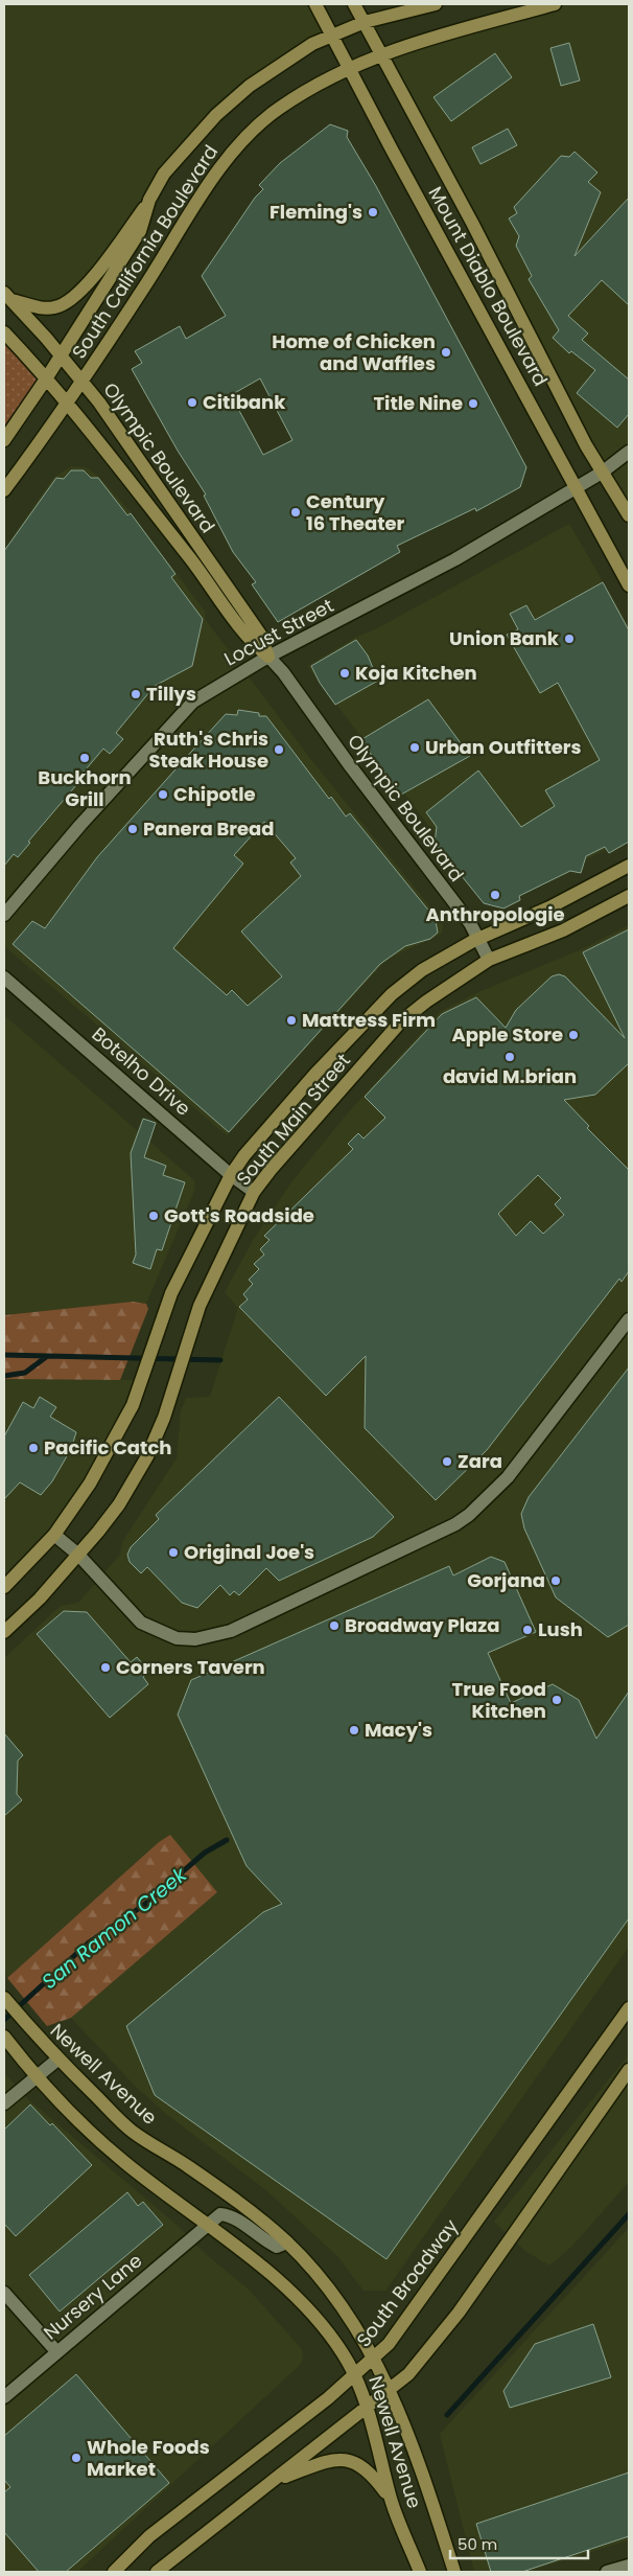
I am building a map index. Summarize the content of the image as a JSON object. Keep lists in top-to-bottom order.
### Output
{
  "streets": {
    "main road": [
      "South California Boulevard",
      "Mount Diablo Boulevard",
      "Olympic Boulevard",
      "South Main Street",
      "Newell Avenue",
      "South Broadway"
    ],
    "street": ["Locust Street", "Botelho Drive", "Nursery Lane"]
  },
  "crossings": [
    ["South California Boulevard", "Mount Diablo Boulevard"],
    ["South California Boulevard", "Olympic Boulevard"],
    ["Mount Diablo Boulevard", "Locust Street"],
    ["Olympic Boulevard", "Locust Street"],
    ["Olympic Boulevard", "South Main Street"],
    ["Botelho Drive", "South Main Street"],
    ["Newell Avenue", "South Broadway"],
    ["Newell Avenue", "Nursery Lane"]
  ],
  "water": ["San Ramon Creek"],
  "places": [
    "Fleming's",
    "Home of Chicken and Waffles",
    "Citibank",
    "Title Nine",
    "Century 16 Theater",
    "Union Bank",
    "Koja Kitchen",
    "Tillys",
    "Urban Outfitters",
    "Ruth's Chris Steak House",
    "Buckhorn Grill",
    "Chipotle",
    "Panera Bread",
    "Anthropologie",
    "Mattress Firm",
    "Apple Store",
    "david M.brian",
    "Gott's Roadside",
    "Pacific Catch",
    "Zara",
    "Original Joe's",
    "Gorjana",
    "Broadway Plaza",
    "Lush",
    "Corners Tavern",
    "True Food Kitchen",
    "Macy's",
    "Whole Foods Market"
  ],
  "scale_bar": "50 m"
}
